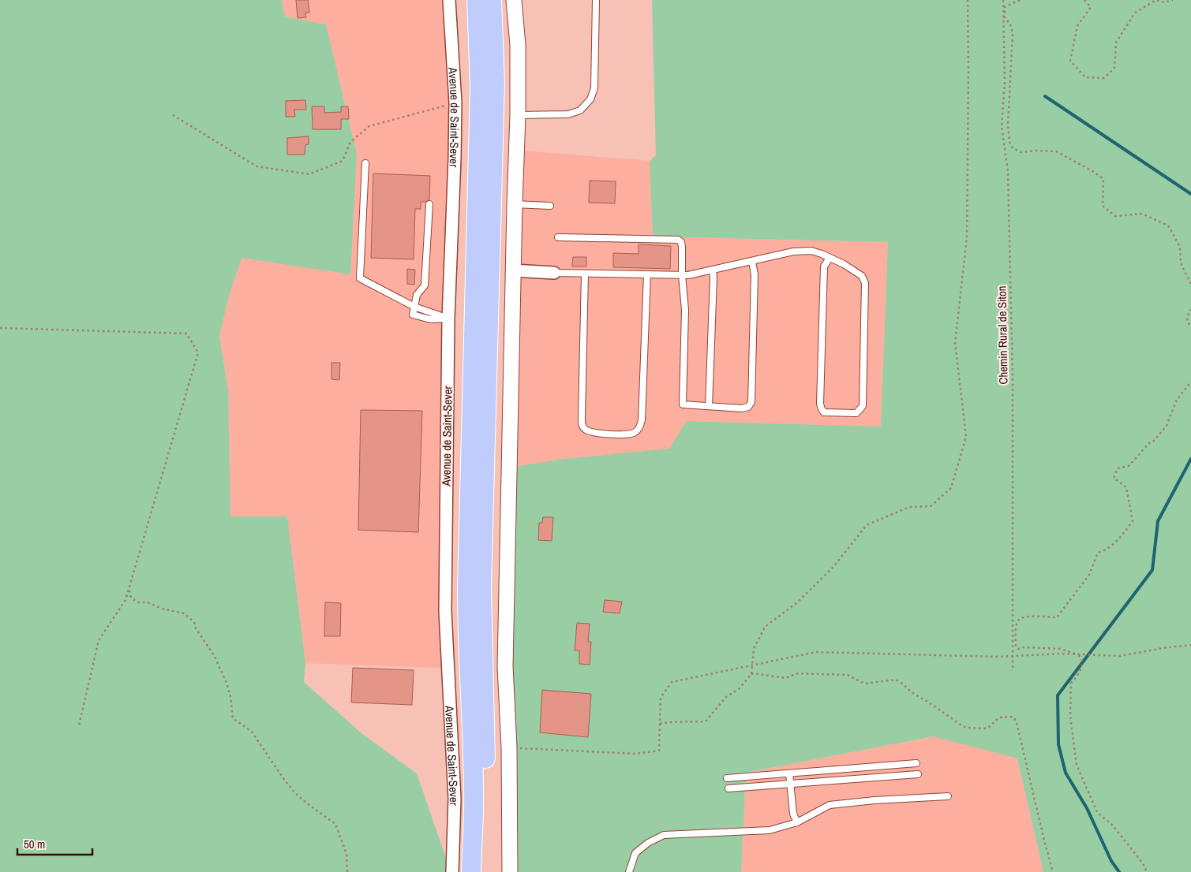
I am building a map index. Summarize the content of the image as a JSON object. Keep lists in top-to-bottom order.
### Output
{
  "streets": {
    "street": ["Avenue de Saint-Sever"],
    "path": ["Chemin Rural de Siton"]
  },
  "scale_bar": "50 m"
}
